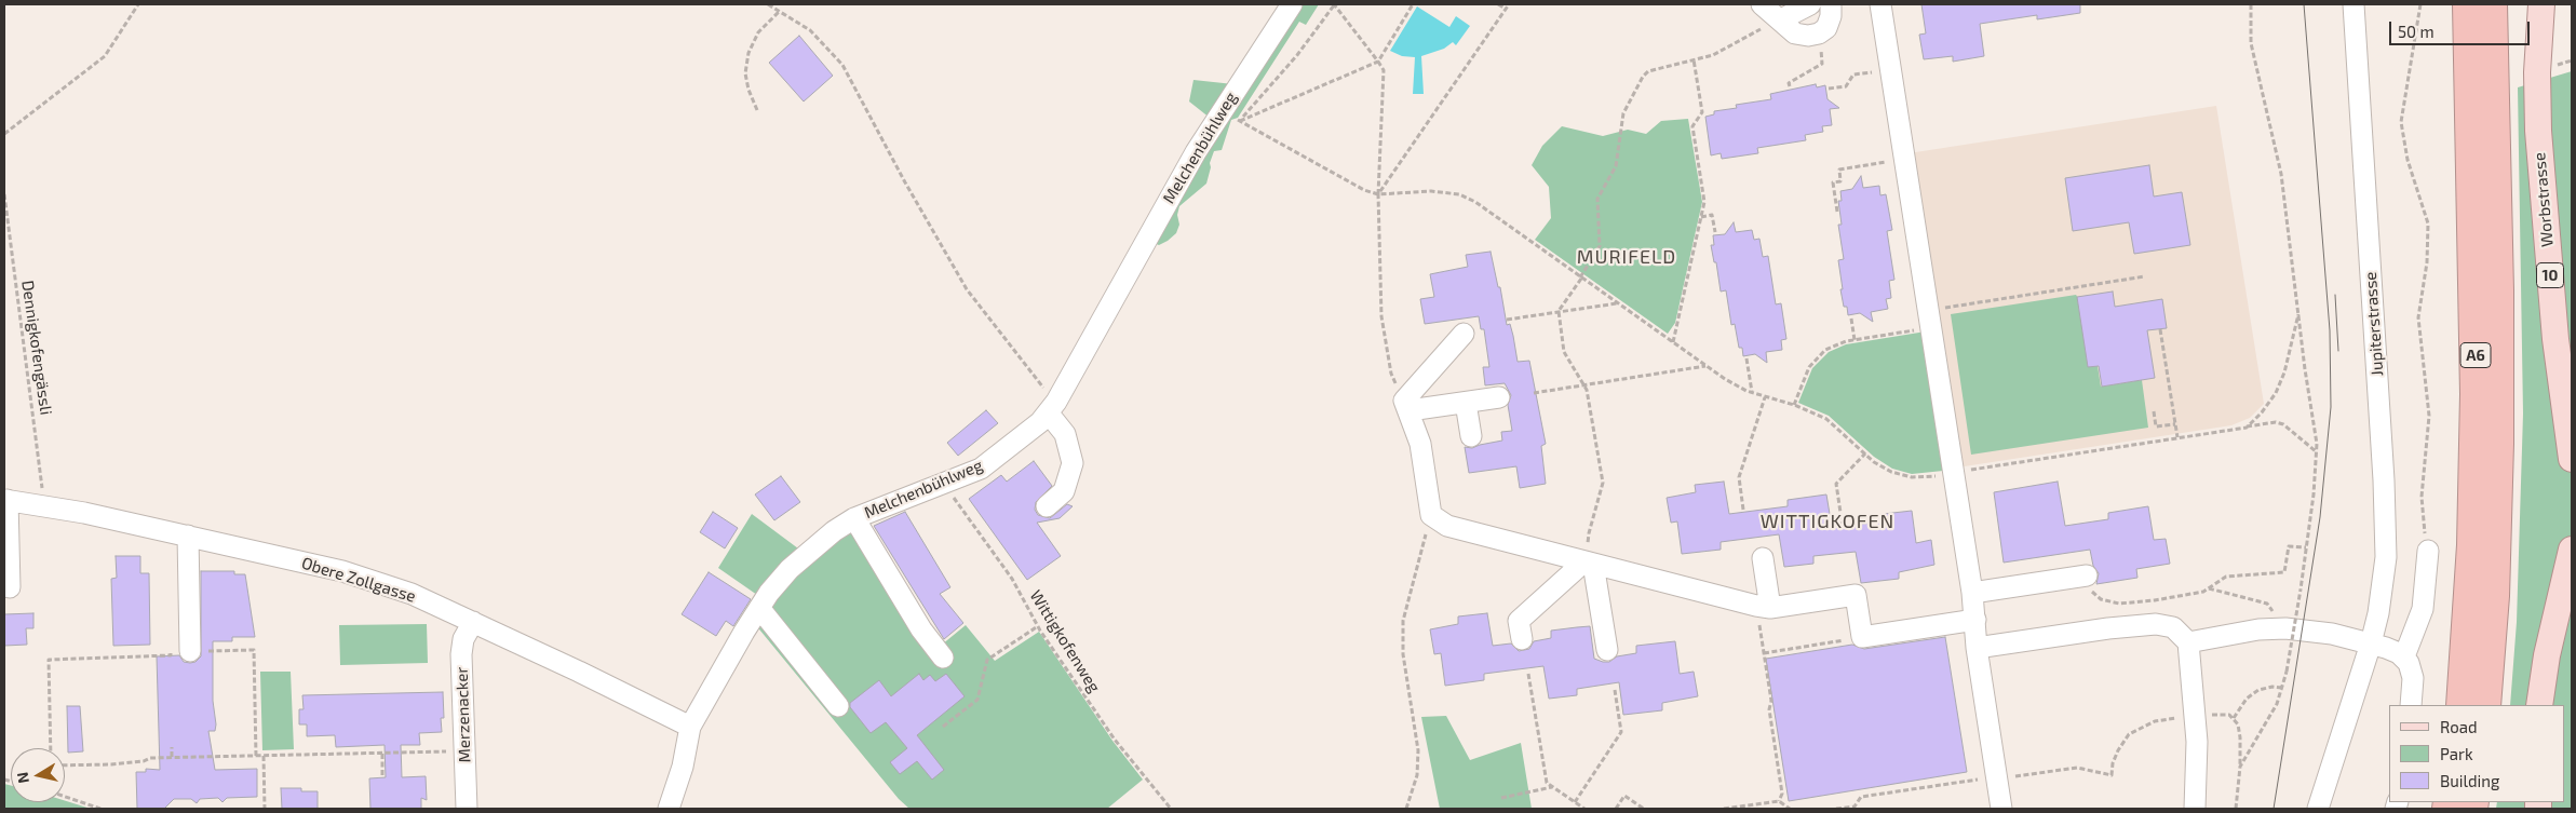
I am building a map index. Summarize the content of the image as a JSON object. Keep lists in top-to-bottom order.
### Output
{
  "streets": {
    "highway": ["A6"],
    "main road": ["Worbstrasse", "10"],
    "street": [
      "Melchenbühlweg",
      "Jupiterstrasse",
      "Obere Zollgasse",
      "Merzenacker"
    ],
    "path": ["Dennigkofengässli", "Wittigkofenweg"]
  },
  "crossings": [
    ["Melchenbühlweg", "Obere Zollgasse"],
    ["Melchenbühlweg", "Wittigkofenweg"],
    ["Dennigkofengässli", "Obere Zollgasse"],
    ["Obere Zollgasse", "Merzenacker"]
  ],
  "districts": ["MURIFELD", "WITTIGKOFEN"],
  "legend": ["Road", "Park", "Building"],
  "scale_bar": "50 m",
  "north": "left"
}
